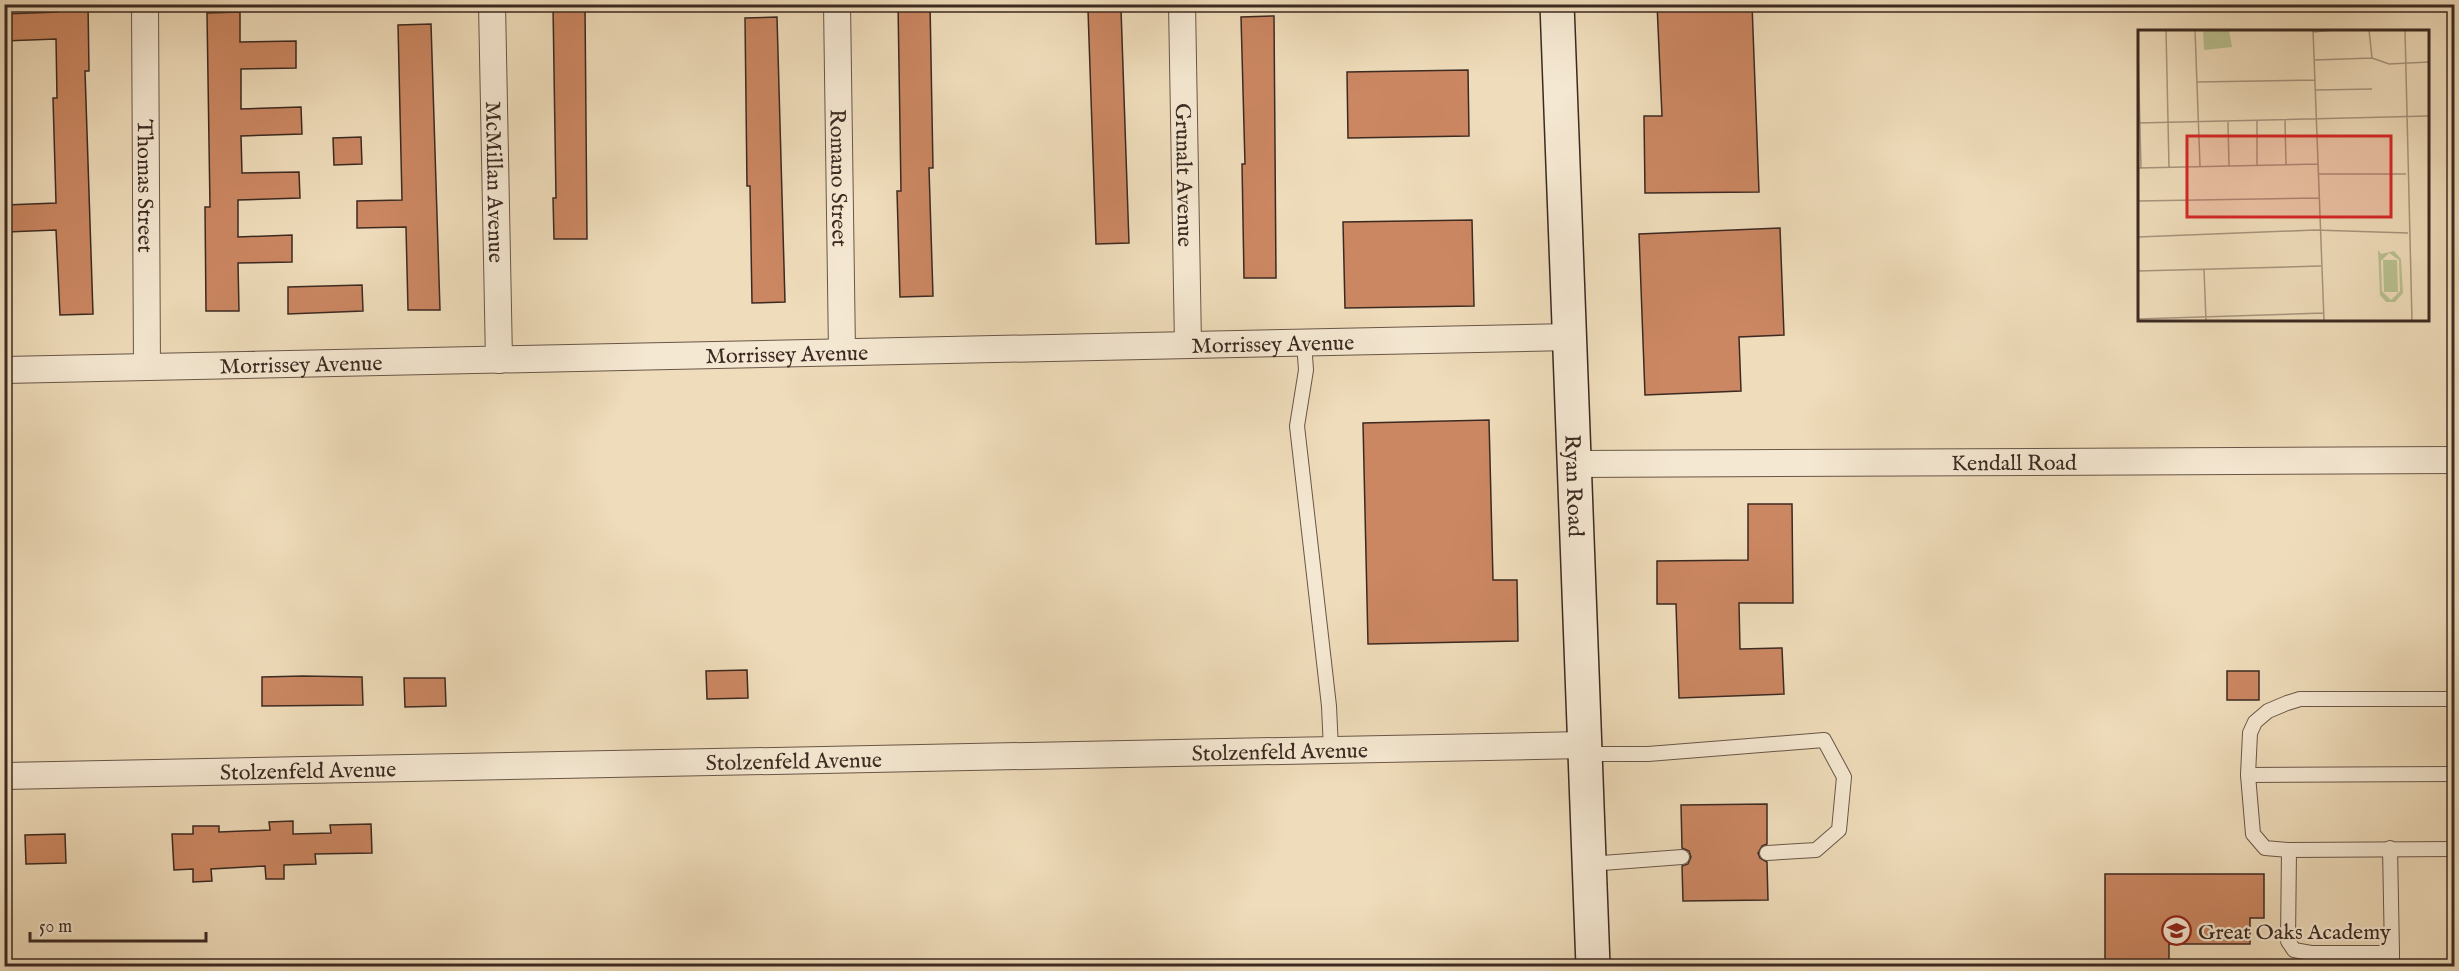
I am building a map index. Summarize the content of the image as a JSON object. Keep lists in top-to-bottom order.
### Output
{
  "streets": {
    "main road": ["Ryan Road"],
    "street": [
      "Grunalt Avenue",
      "Romano Street",
      "McMillan Avenue",
      "Thomas Street",
      "Morrissey Avenue",
      "Kendall Road",
      "Stolzenfeld Avenue"
    ]
  },
  "crossings": [
    ["Grunalt Avenue", "Morrissey Avenue"],
    ["Romano Street", "Morrissey Avenue"],
    ["McMillan Avenue", "Morrissey Avenue"],
    ["Thomas Street", "Morrissey Avenue"],
    ["Morrissey Avenue", "Ryan Road"],
    ["Kendall Road", "Ryan Road"],
    ["Ryan Road", "Stolzenfeld Avenue"]
  ],
  "places": {
    "school or university": ["Great Oaks Academy"]
  },
  "scale_bar": "50 m"
}
